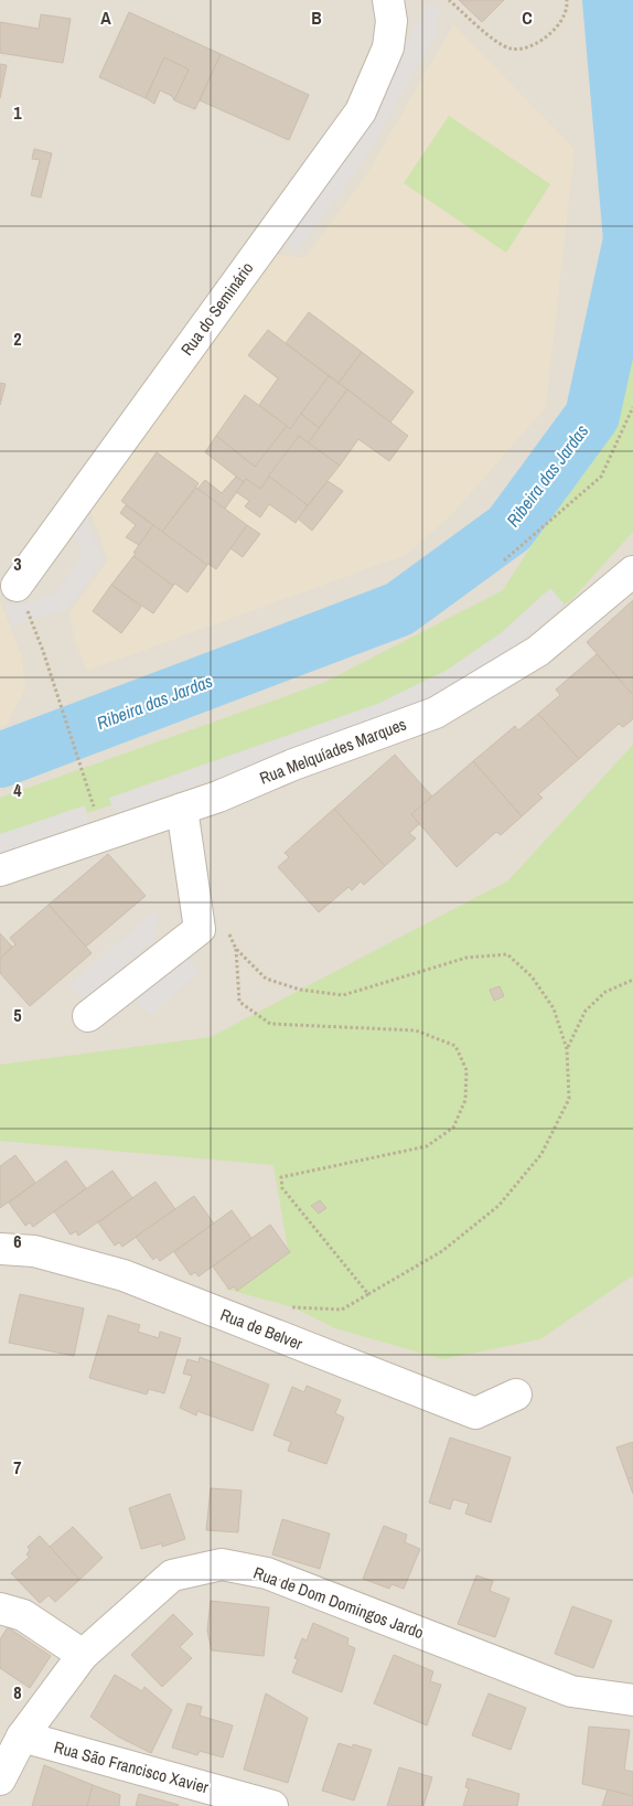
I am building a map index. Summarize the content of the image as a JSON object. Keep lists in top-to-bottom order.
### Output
{
  "streets": {
    "street": [
      "Rua do Seminário",
      "Rua Melquíades Marques",
      "Rua de Belver",
      "Rua de Dom Domingos Jardo",
      "Rua São Francisco Xavier"
    ]
  },
  "crossings": [
    ["Rua de Dom Domingos Jardo", "Rua São Francisco Xavier"]
  ],
  "water": ["Ribeira das Jardas"],
  "grid": {
    "columns": ["A", "B", "C"],
    "rows": [
      "1",
      "2",
      "3",
      "4",
      "5",
      "6",
      "7",
      "8"
    ]
  }
}
